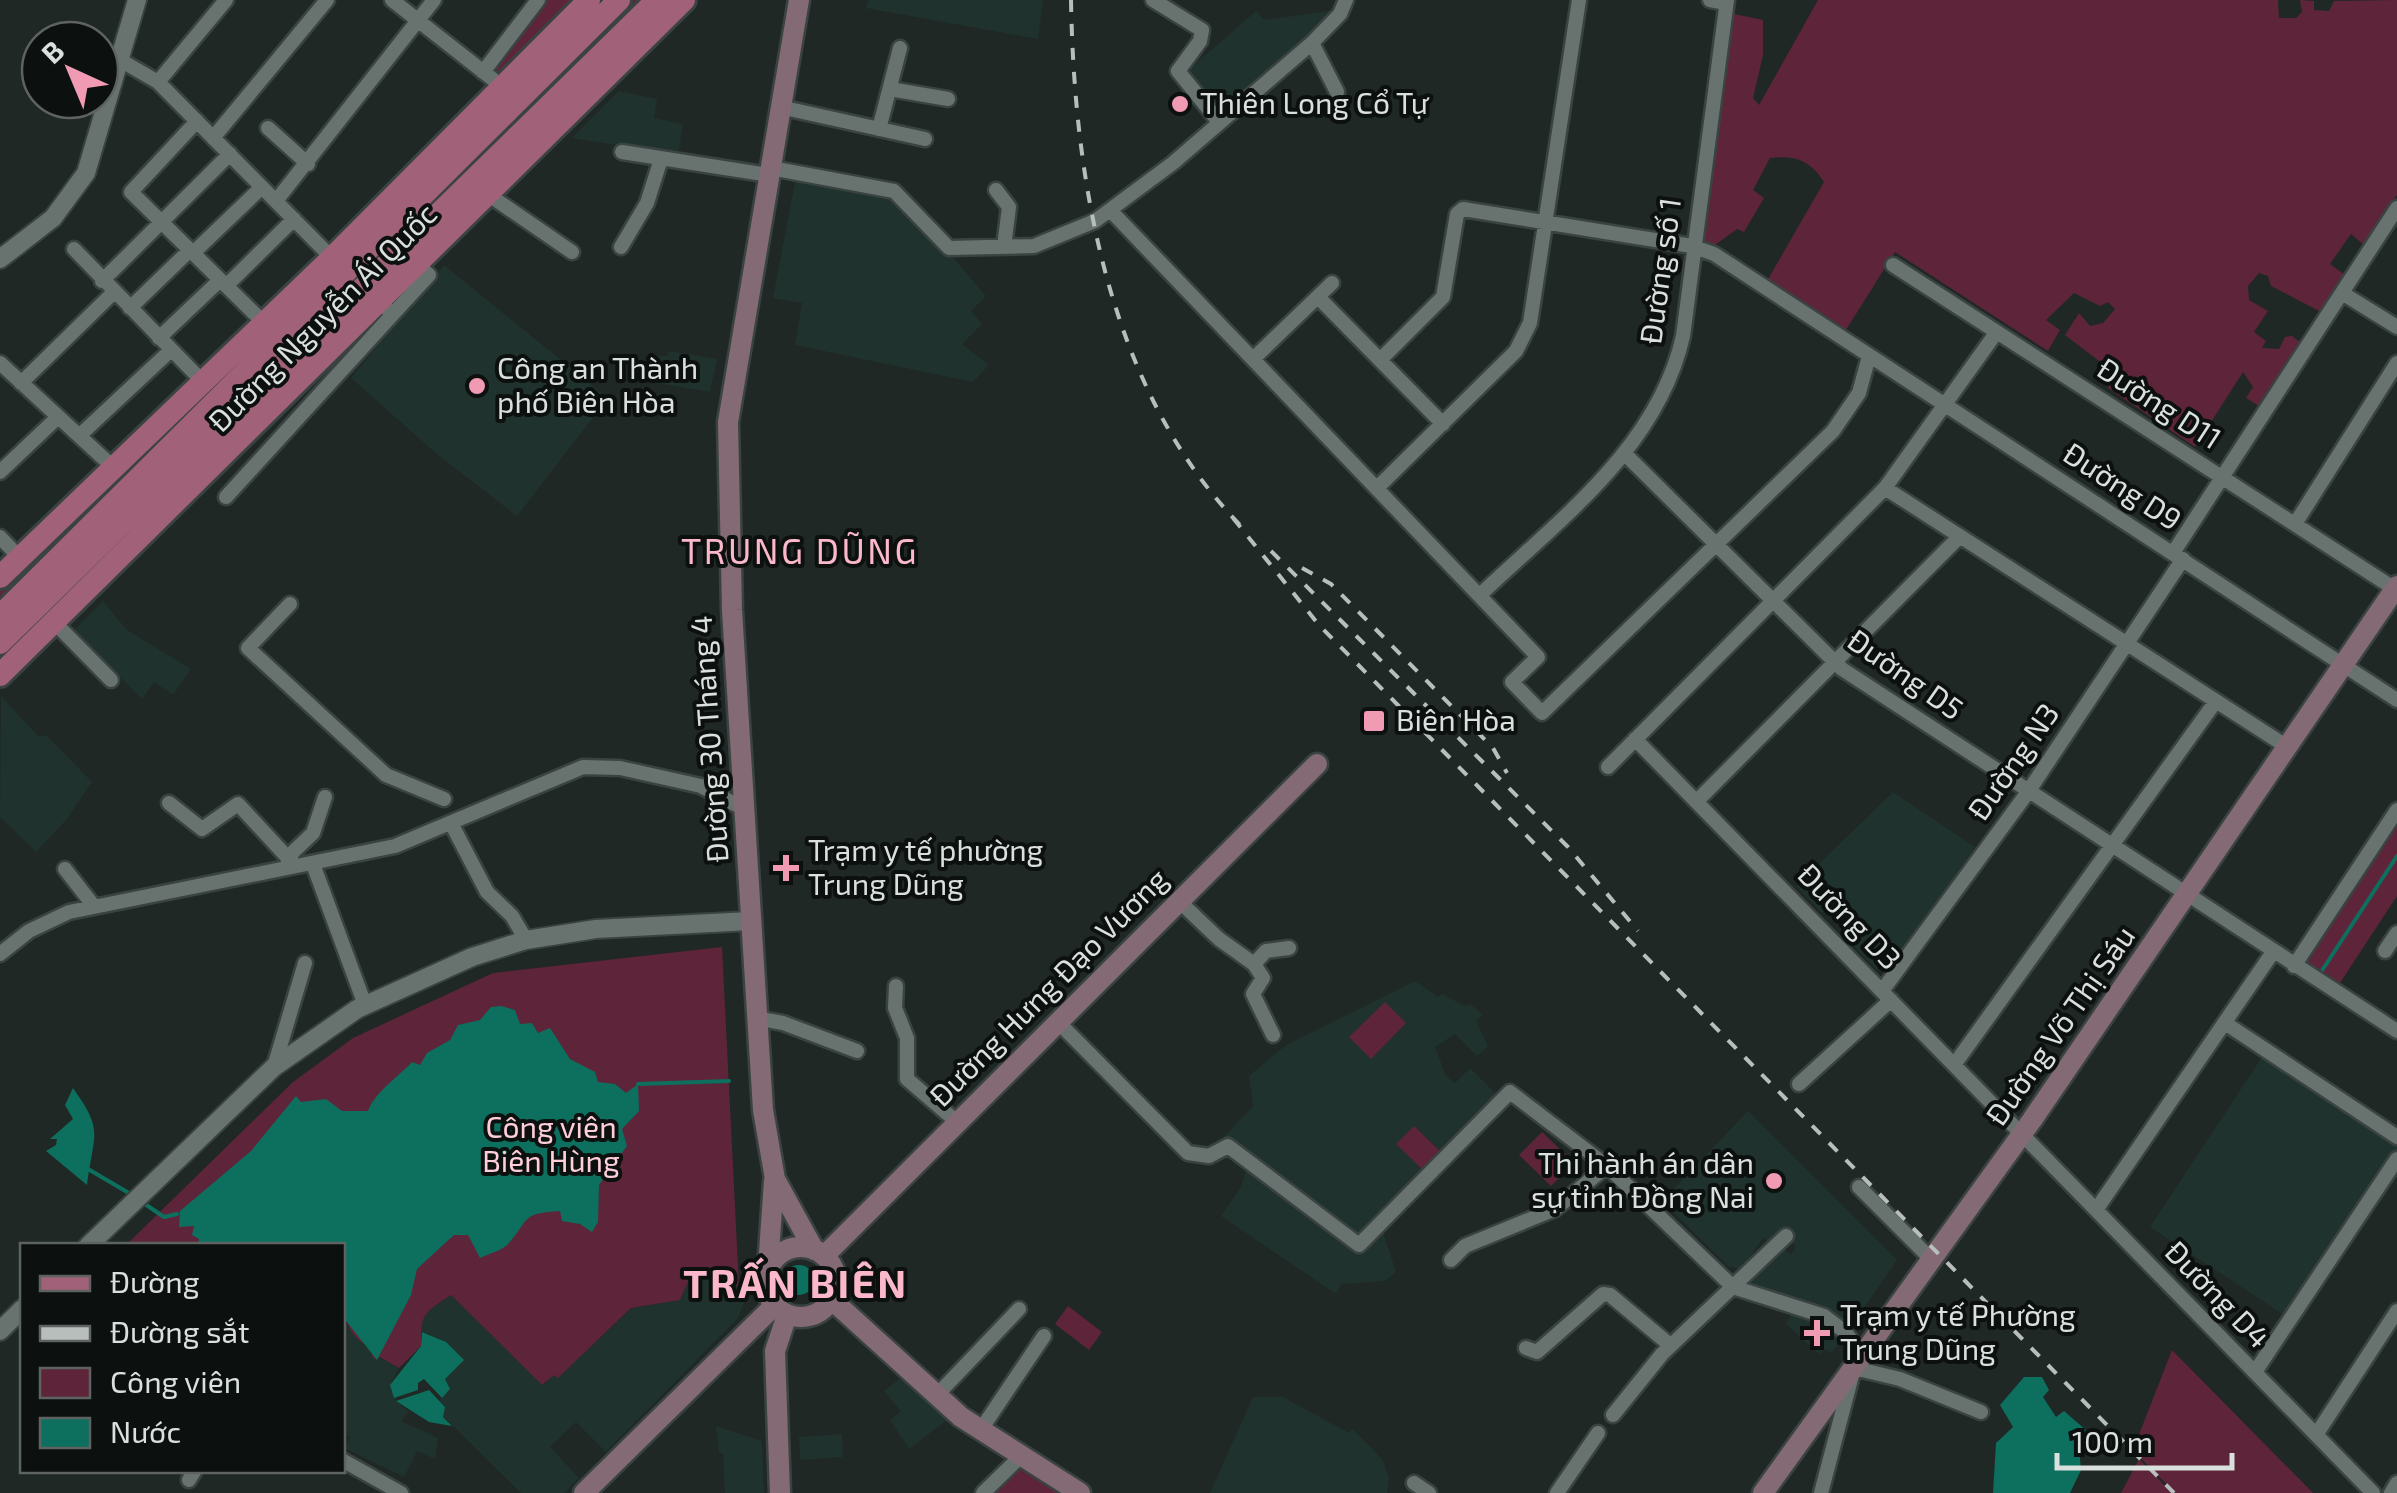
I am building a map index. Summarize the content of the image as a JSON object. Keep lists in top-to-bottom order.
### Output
{
  "streets": {
    "main road": [
      "Đường Nguyễn Ái Quốc",
      "Đường 30 Tháng 4",
      "Đường Hưng Đạo Vương",
      "Đường Võ Thị Sáu"
    ],
    "street": [
      "Đường số 1",
      "Đường D11",
      "Đường D9",
      "Đường D5",
      "Đường N3",
      "Đường D3",
      "Đường D4"
    ]
  },
  "crossings": [
    ["Đường số 1", "Đường D9"],
    ["Đường số 1", "Đường D5"],
    ["Đường D11", "Đường N3"],
    ["Đường D11", "Đường Võ Thị Sáu"],
    ["Đường D9", "Đường N3"],
    ["Đường D9", "Đường Võ Thị Sáu"],
    ["Đường D5", "Đường N3"],
    ["Đường D5", "Đường Võ Thị Sáu"],
    ["Đường 30 Tháng 4", "Đường Hưng Đạo Vương"],
    ["Đường N3", "Đường D3"],
    ["Đường D3", "Đường Võ Thị Sáu"],
    ["Đường D3", "Đường D4"],
    ["Đường Võ Thị Sáu", "Đường D4"]
  ],
  "districts": ["TRUNG DŨNG", "TRẤN BIÊN"],
  "parks": ["Công viên Biên Hùng"],
  "places": {
    "other": ["Thiên Long Cổ Tự", "Công an Thành phố Biên Hòa", "Thi hành án dân sự tỉnh Đồng Nai"],
    "transit": ["Biên Hòa"],
    "health": ["Trạm y tế phường Trung Dũng", "Trạm y tế Phường Trung Dũng"]
  },
  "legend": [
    "Đường",
    "Đường sắt",
    "Công viên",
    "Nước"
  ],
  "scale_bar": "100 m",
  "north": "top left"
}
